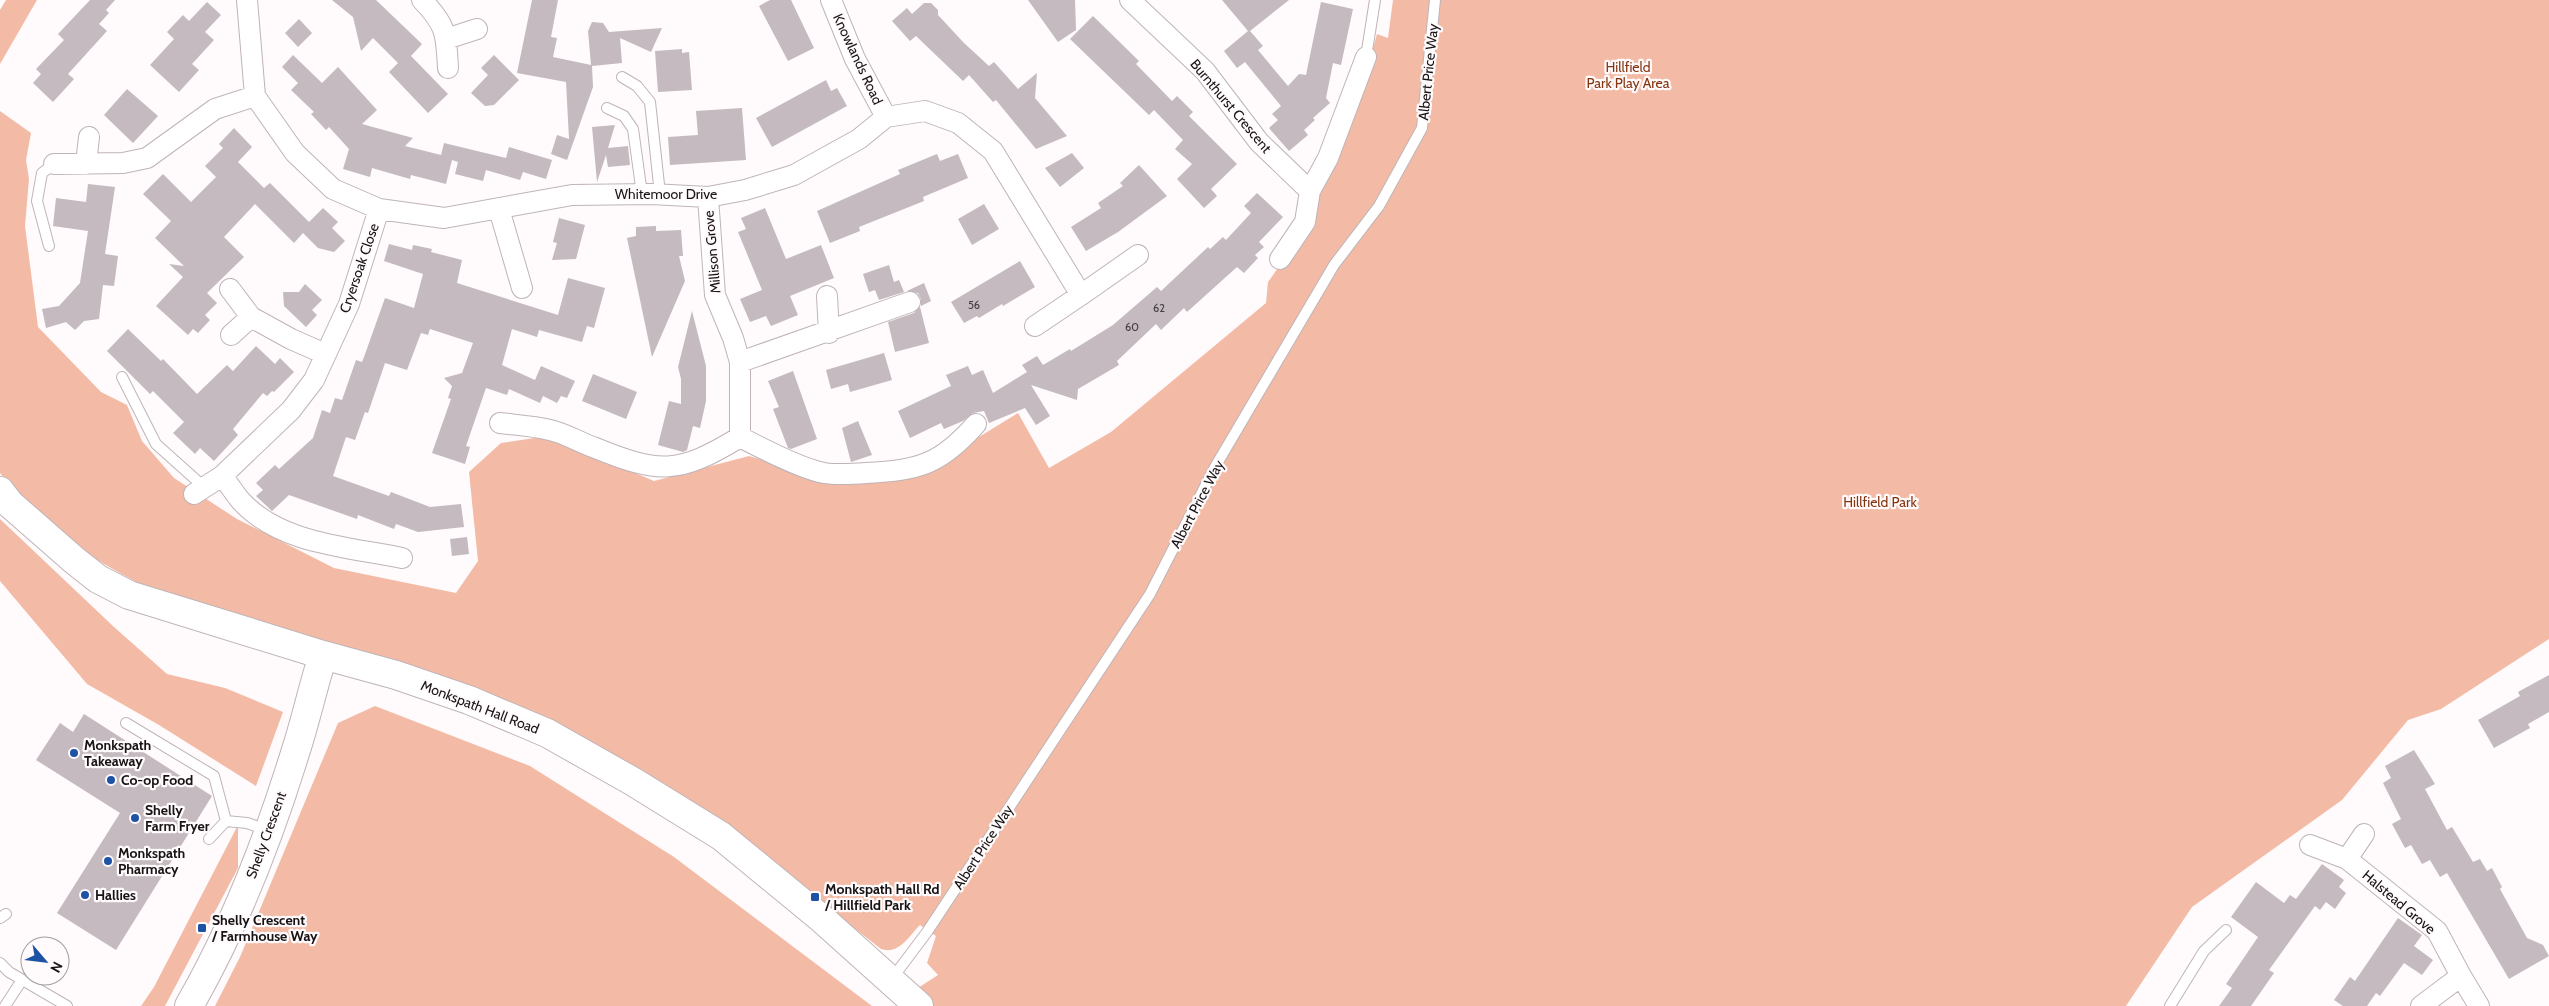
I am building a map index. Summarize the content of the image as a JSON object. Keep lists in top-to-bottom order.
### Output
{
  "streets": {
    "street": [
      "Knowlands Road",
      "Burnthurst Crescent",
      "Whitemoor Drive",
      "Millison Grove",
      "Cryersoak Close",
      "Monkspath Hall Road",
      "Shelly Crescent",
      "Halstead Grove"
    ],
    "lane": ["Albert Price Way"]
  },
  "crossings": [
    ["Knowlands Road", "Whitemoor Drive"],
    ["Albert Price Way", "Monkspath Hall Road"],
    ["Whitemoor Drive", "Millison Grove"],
    ["Whitemoor Drive", "Cryersoak Close"],
    ["Monkspath Hall Road", "Shelly Crescent"]
  ],
  "parks": ["Hillfield Park Play Area", "Hillfield Park"],
  "places": {
    "other": [
      "Monkspath Takeaway",
      "Co-op Food",
      "Shelly Farm Fryer",
      "Monkspath Pharmacy",
      "Hallies"
    ],
    "transit": ["Monkspath Hall Rd / Hillfield Park", "Shelly Crescent / Farmhouse Way"]
  },
  "house_numbers": ["56", "62", "60"],
  "north": "bottom right"
}
